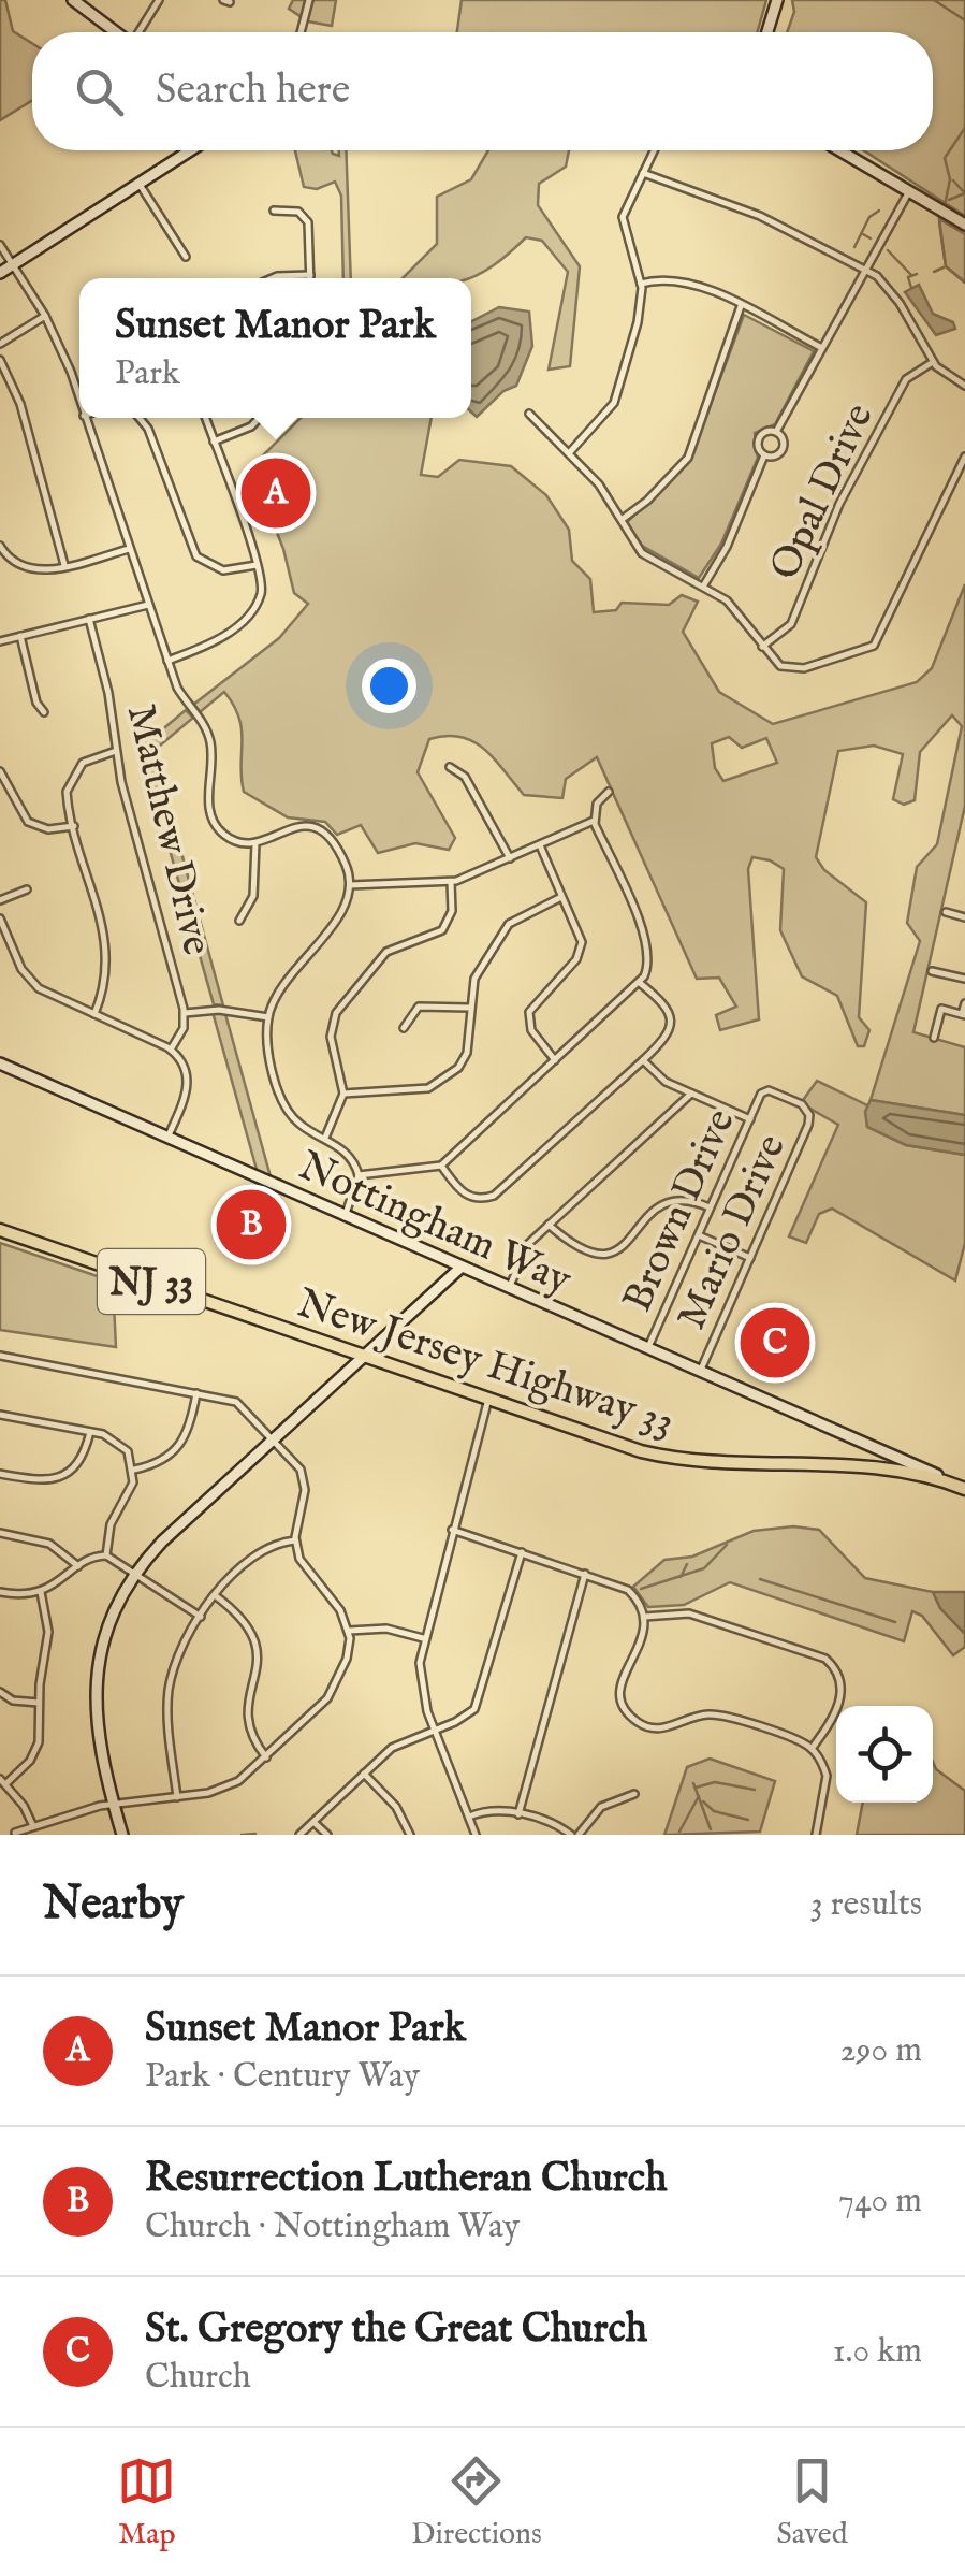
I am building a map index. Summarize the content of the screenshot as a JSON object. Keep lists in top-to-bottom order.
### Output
{
  "streets": {
    "main road": ["NJ 33", "New Jersey Highway 33"],
    "street": [
      "Opal Drive",
      "Matthew Drive",
      "Brown Drive",
      "Nottingham Way",
      "Mario Drive"
    ]
  },
  "crossings": [
    ["Brown Drive", "Nottingham Way"],
    ["Brown Drive", "Mario Drive"],
    ["Nottingham Way", "Mario Drive"],
    ["Nottingham Way", "New Jersey Highway 33"]
  ],
  "page": {
    "search": "Search here",
    "popup": ["Sunset Manor Park", "Park"],
    "pins": ["A", "B", "C"],
    "heading": ["Nearby", "3 results"],
    "list": [
      {
        "mark": "A",
        "name": "Sunset Manor Park",
        "note": "Park · Century Way",
        "value": "290 m"
      },
      {
        "mark": "B",
        "name": "Resurrection Lutheran Church",
        "note": "Church · Nottingham Way",
        "value": "740 m"
      },
      {
        "mark": "C",
        "name": "St. Gregory the Great Church",
        "note": "Church",
        "value": "1.0 km"
      }
    ],
    "nav": ["Map", "Directions", "Saved"]
  }
}
